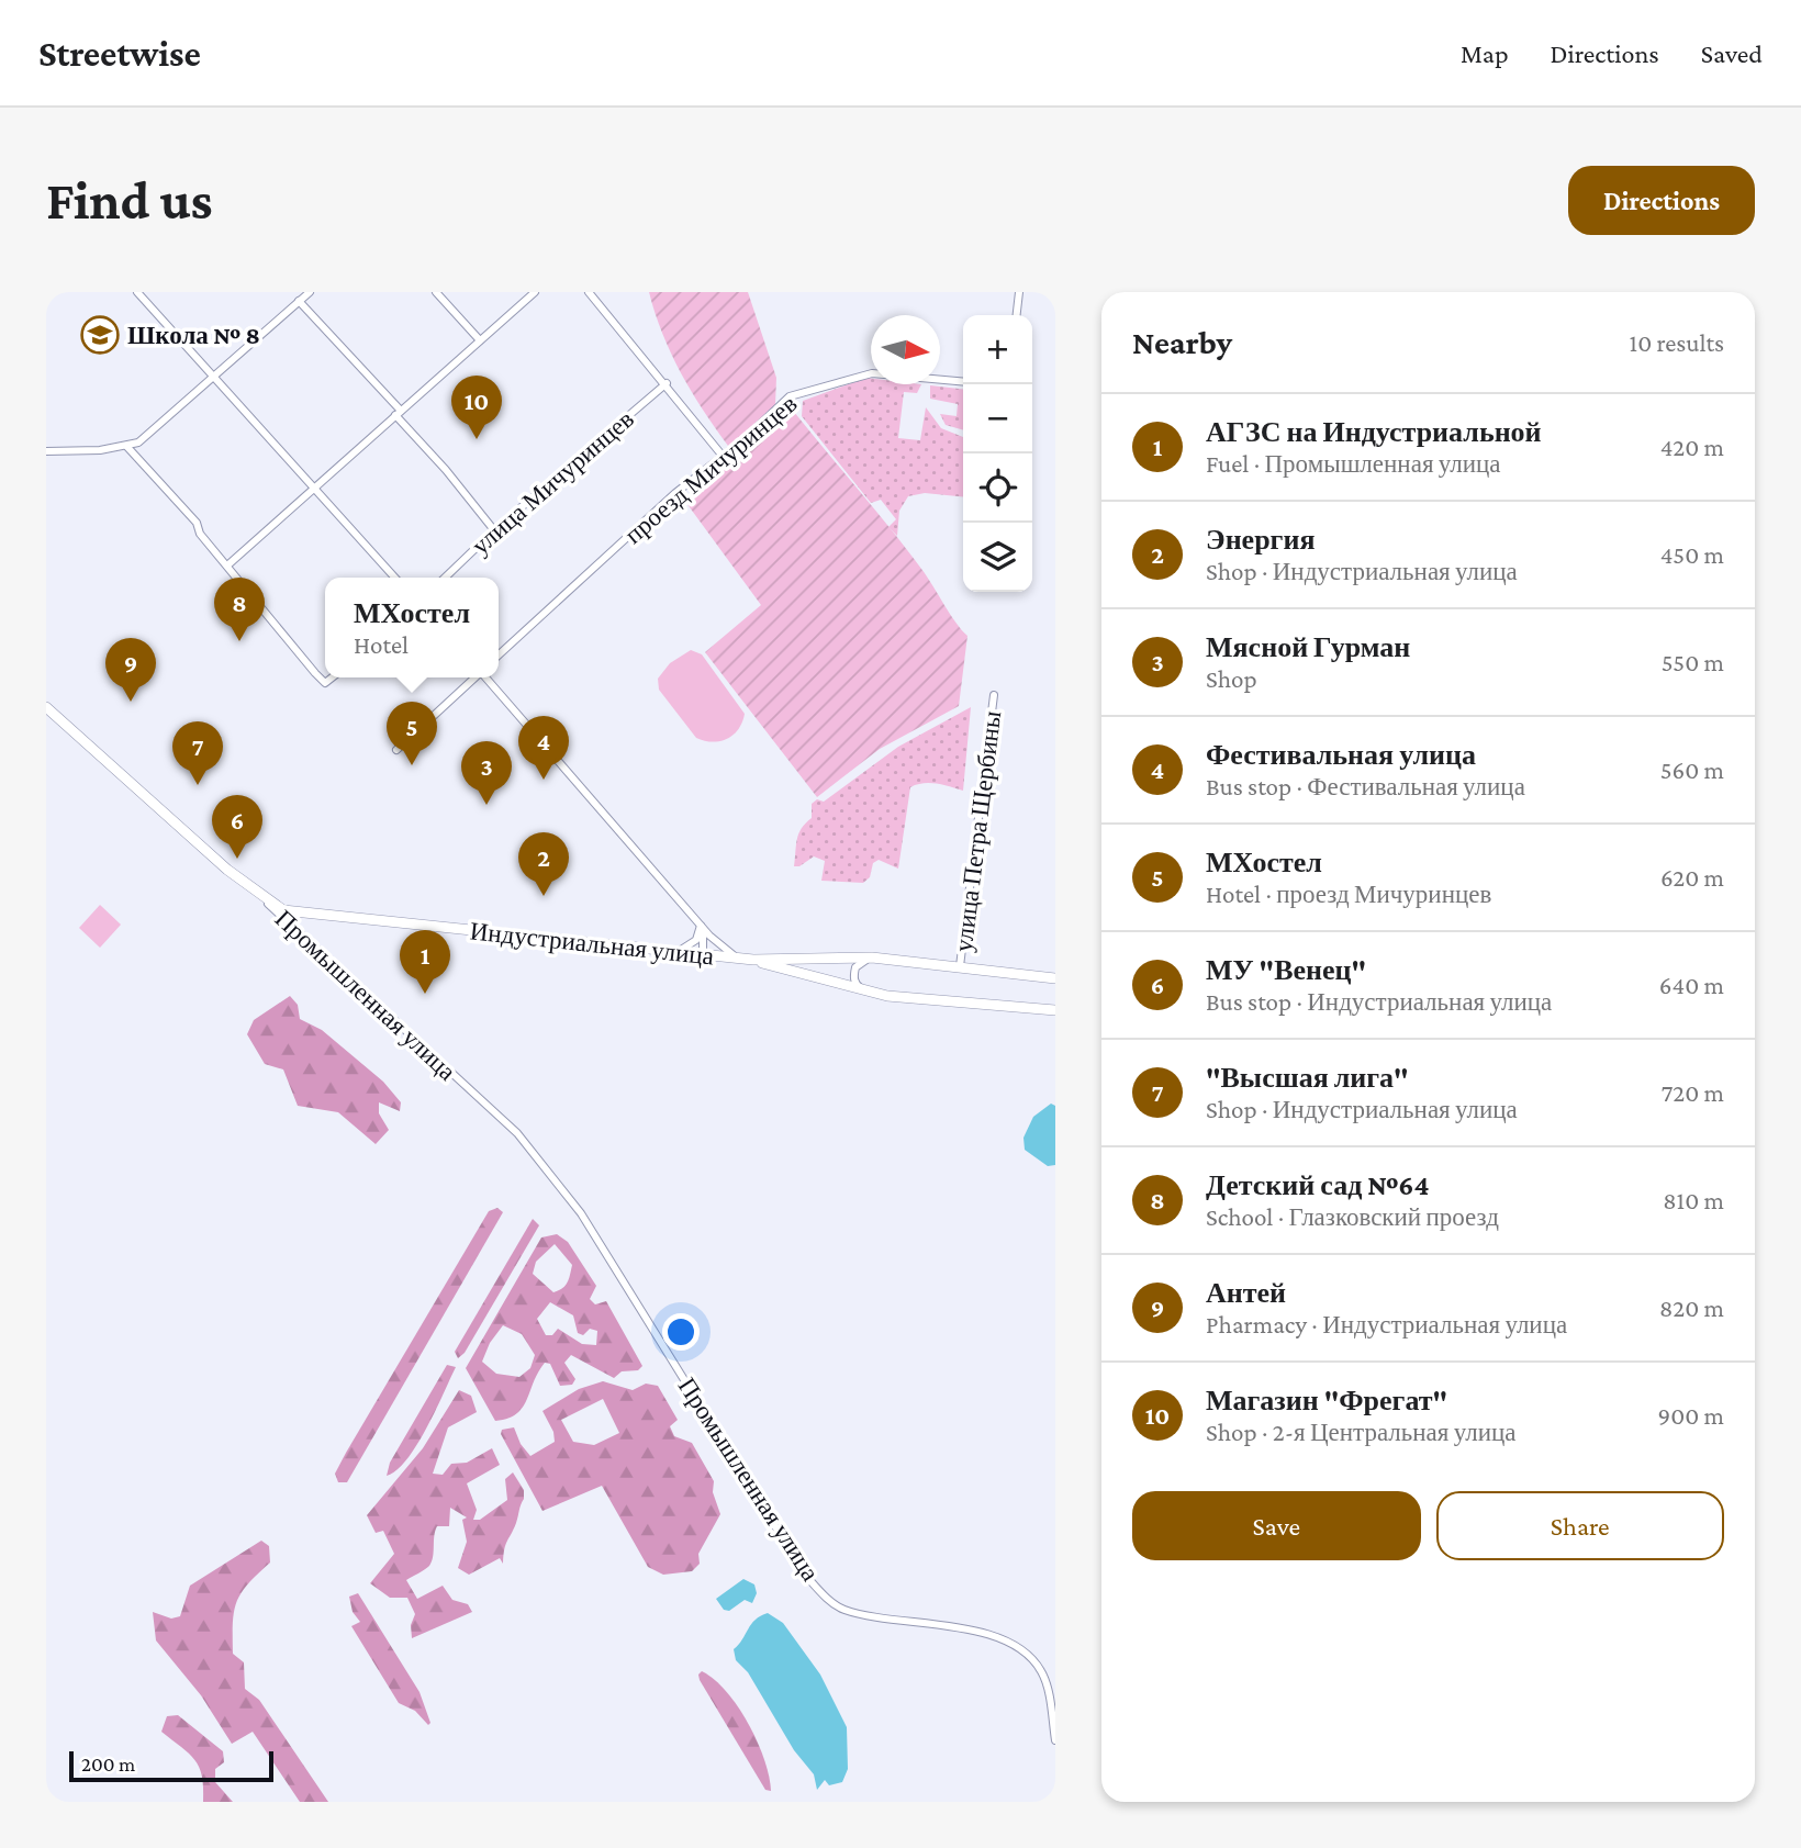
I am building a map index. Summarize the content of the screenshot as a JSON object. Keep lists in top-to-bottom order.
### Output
{
  "streets": {
    "highway": ["Индустриальная улица"],
    "street": [
      "проезд Мичуринцев",
      "улица Мичуринцев",
      "улица Петра Щербины",
      "Промышленная улица"
    ]
  },
  "crossings": [
    ["улица Петра Щербины", "Индустриальная улица"],
    ["Индустриальная улица", "Промышленная улица"]
  ],
  "places": {
    "school or university": ["Школа № 8"]
  },
  "scale_bar": "200 m",
  "north": "right",
  "page": {
    "header": "Streetwise",
    "nav": ["Map", "Directions", "Saved"],
    "buttons": [
      "Directions",
      ["Save", "Share"]
    ],
    "title": "Find us",
    "heading": ["Nearby", "10 results"],
    "map_buttons": ["+", "−"],
    "pins": [
      "10",
      "8",
      "9",
      "5",
      "4",
      "7",
      "3",
      "6",
      "2",
      "1"
    ],
    "list": [
      {
        "mark": "1",
        "name": "АГЗС на Индустриальной",
        "note": "Fuel · Промышленная улица",
        "value": "420 m"
      },
      {
        "mark": "2",
        "name": "Энергия",
        "note": "Shop · Индустриальная улица",
        "value": "450 m"
      },
      {
        "mark": "3",
        "name": "Мясной Гурман",
        "note": "Shop",
        "value": "550 m"
      },
      {
        "mark": "4",
        "name": "Фестивальная улица",
        "note": "Bus stop · Фестивальная улица",
        "value": "560 m"
      },
      {
        "mark": "5",
        "name": "МХостел",
        "note": "Hotel · проезд Мичуринцев",
        "value": "620 m"
      },
      {
        "mark": "6",
        "name": "МУ \"Венец\"",
        "note": "Bus stop · Индустриальная улица",
        "value": "640 m"
      },
      {
        "mark": "7",
        "name": "\"Высшая лига\"",
        "note": "Shop · Индустриальная улица",
        "value": "720 m"
      },
      {
        "mark": "8",
        "name": "Детский сад №64",
        "note": "School · Глазковский проезд",
        "value": "810 m"
      },
      {
        "mark": "9",
        "name": "Антей",
        "note": "Pharmacy · Индустриальная улица",
        "value": "820 m"
      },
      {
        "mark": "10",
        "name": "Магазин \"Фрегат\"",
        "note": "Shop · 2-я Центральная улица",
        "value": "900 m"
      }
    ],
    "popup": ["МХостел", "Hotel"],
    "scale": "200 m"
  }
}
